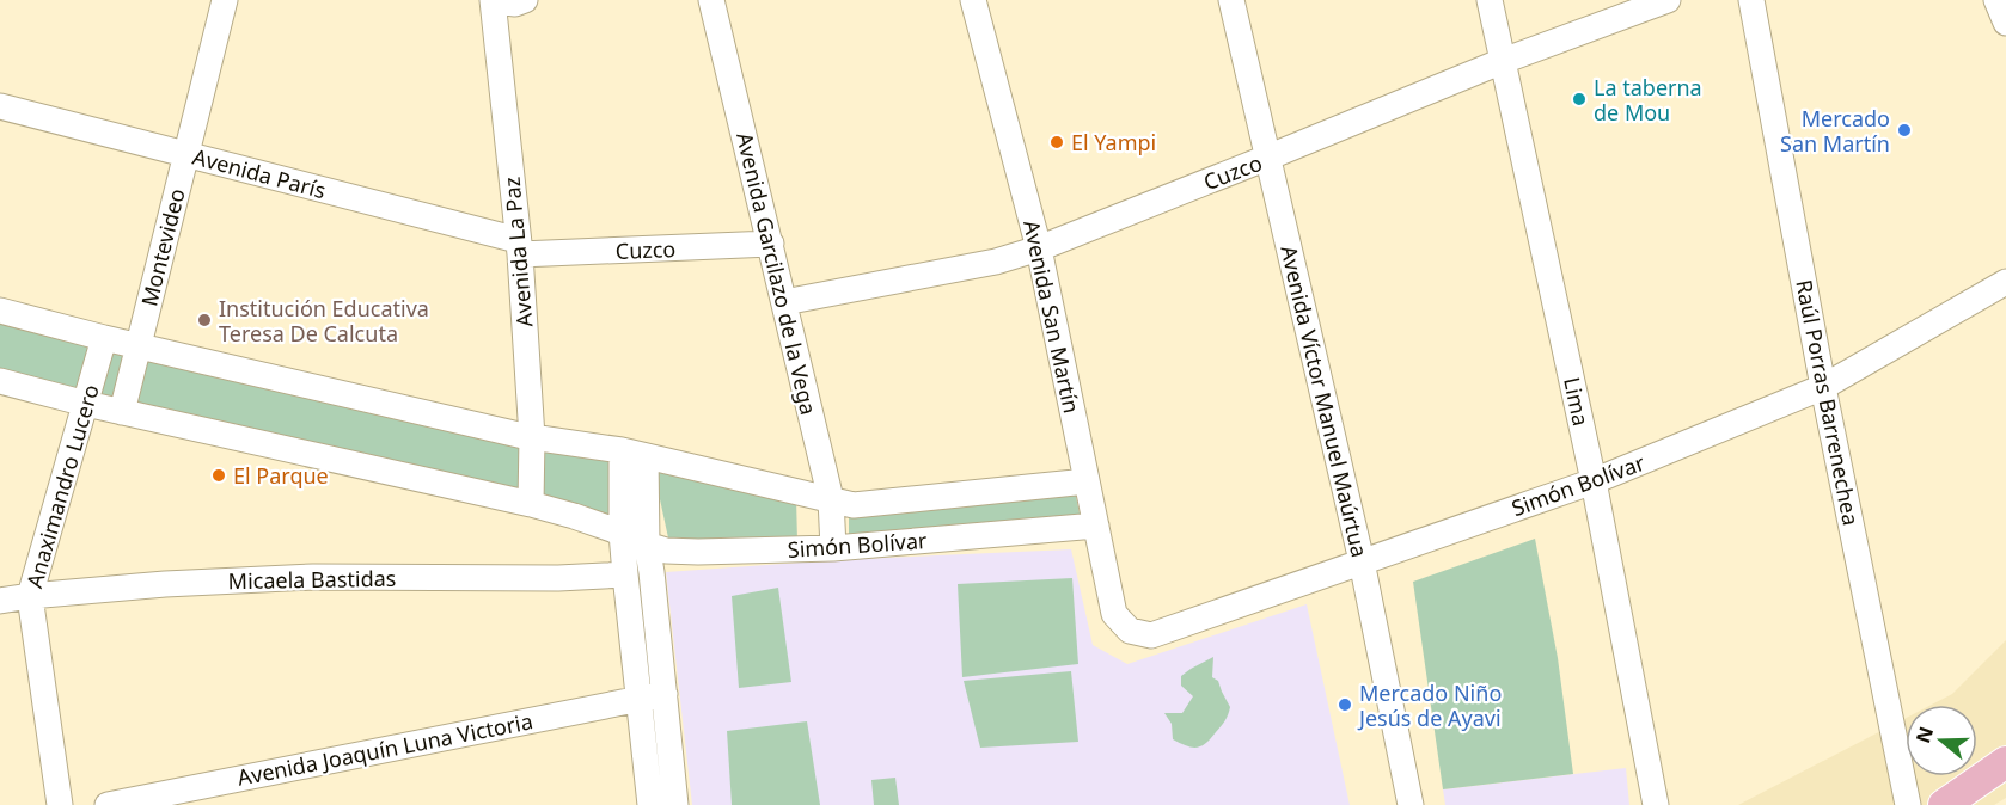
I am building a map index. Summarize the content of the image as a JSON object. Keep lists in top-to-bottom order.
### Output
{
  "streets": {
    "street": [
      "Cuzco",
      "Avenida París",
      "Montevideo",
      "Avenida La Paz",
      "Avenida Garcilazo de la Vega",
      "Avenida San Martín",
      "Avenida Víctor Manuel Maúrtua",
      "Lima",
      "Raúl Porras Barrenechea",
      "Simón Bolívar",
      "Anaximandro Lucero",
      "Micaela Bastidas",
      "Avenida Joaquín Luna Victoria"
    ]
  },
  "crossings": [
    ["Cuzco", "Avenida París"],
    ["Cuzco", "Avenida La Paz"],
    ["Cuzco", "Avenida Garcilazo de la Vega"],
    ["Cuzco", "Avenida San Martín"],
    ["Cuzco", "Avenida Víctor Manuel Maúrtua"],
    ["Cuzco", "Lima"],
    ["Avenida París", "Montevideo"],
    ["Avenida París", "Avenida La Paz"],
    ["Montevideo", "Simón Bolívar"],
    ["Avenida La Paz", "Simón Bolívar"],
    ["Avenida Garcilazo de la Vega", "Simón Bolívar"],
    ["Avenida San Martín", "Simón Bolívar"],
    ["Avenida Víctor Manuel Maúrtua", "Simón Bolívar"],
    ["Lima", "Simón Bolívar"],
    ["Raúl Porras Barrenechea", "Simón Bolívar"],
    ["Simón Bolívar", "Anaximandro Lucero"],
    ["Anaximandro Lucero", "Micaela Bastidas"]
  ],
  "places": [
    "La taberna de Mou",
    "Mercado San Martín",
    "El Yampi",
    "Institución Educativa Teresa De Calcuta",
    "El Parque",
    "Mercado Niño Jesús de Ayavi"
  ],
  "north": "left"
}
